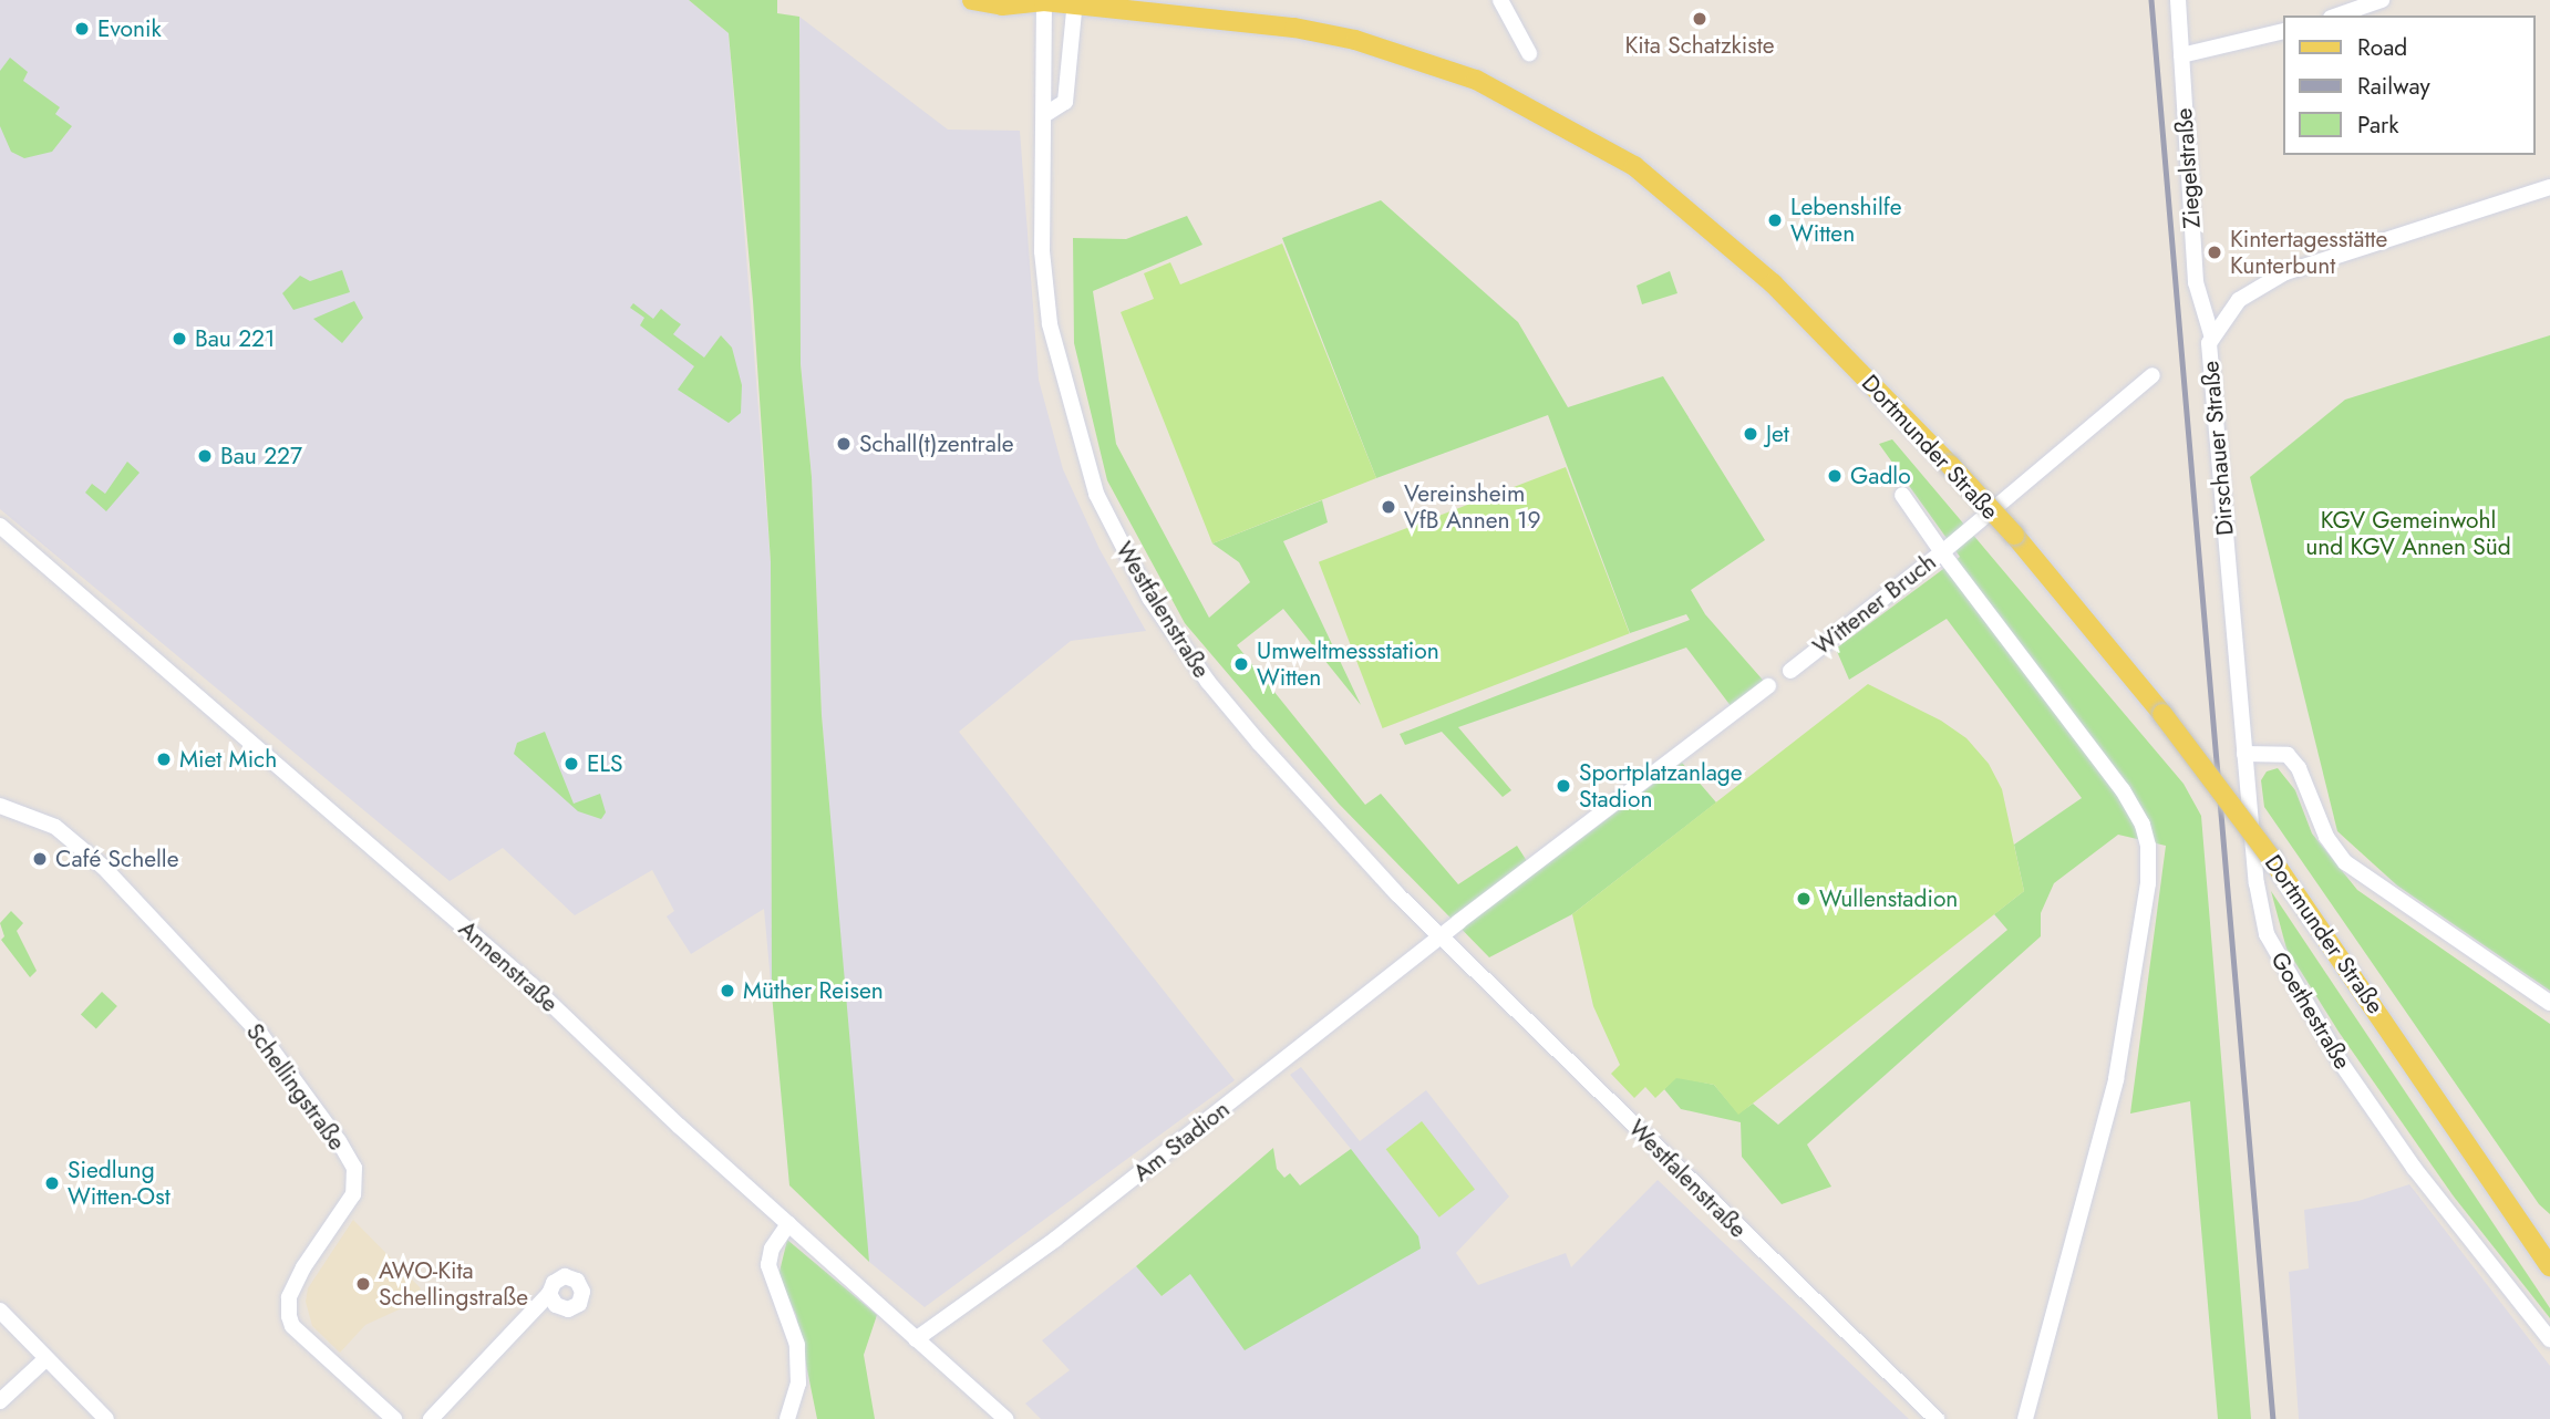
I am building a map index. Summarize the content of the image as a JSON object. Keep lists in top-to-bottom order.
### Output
{
  "streets": {
    "main road": ["Dortmunder Straße"],
    "street": [
      "Ziegelstraße",
      "Dirschauer Straße",
      "Wittener Bruch",
      "Westfalenstraße",
      "Annenstraße",
      "Goethestraße",
      "Schellingstraße",
      "Am Stadion"
    ]
  },
  "crossings": [
    ["Ziegelstraße", "Dirschauer Straße"],
    ["Dortmunder Straße", "Westfalenstraße"],
    ["Dirschauer Straße", "Goethestraße"],
    ["Westfalenstraße", "Am Stadion"],
    ["Annenstraße", "Am Stadion"]
  ],
  "parks": ["KGV Gemeinwohl und KGV Annen Süd"],
  "places": [
    "Kita Schatzkiste",
    "Evonik",
    "Lebenshilfe Witten",
    "Kintertagesstätte Kunterbunt",
    "Bau 221",
    "Jet",
    "Schall(t)zentrale",
    "Bau 227",
    "Gadlo",
    "Vereinsheim VfB Annen 19",
    "Umweltmessstation Witten",
    "Miet Mich",
    "ELS",
    "Sportplatzanlage Stadion",
    "Café Schelle",
    "Wullenstadion",
    "Müther Reisen",
    "Siedlung Witten-Ost",
    "AWO-Kita Schellingstraße"
  ],
  "legend": ["Road", "Railway", "Park"]
}
